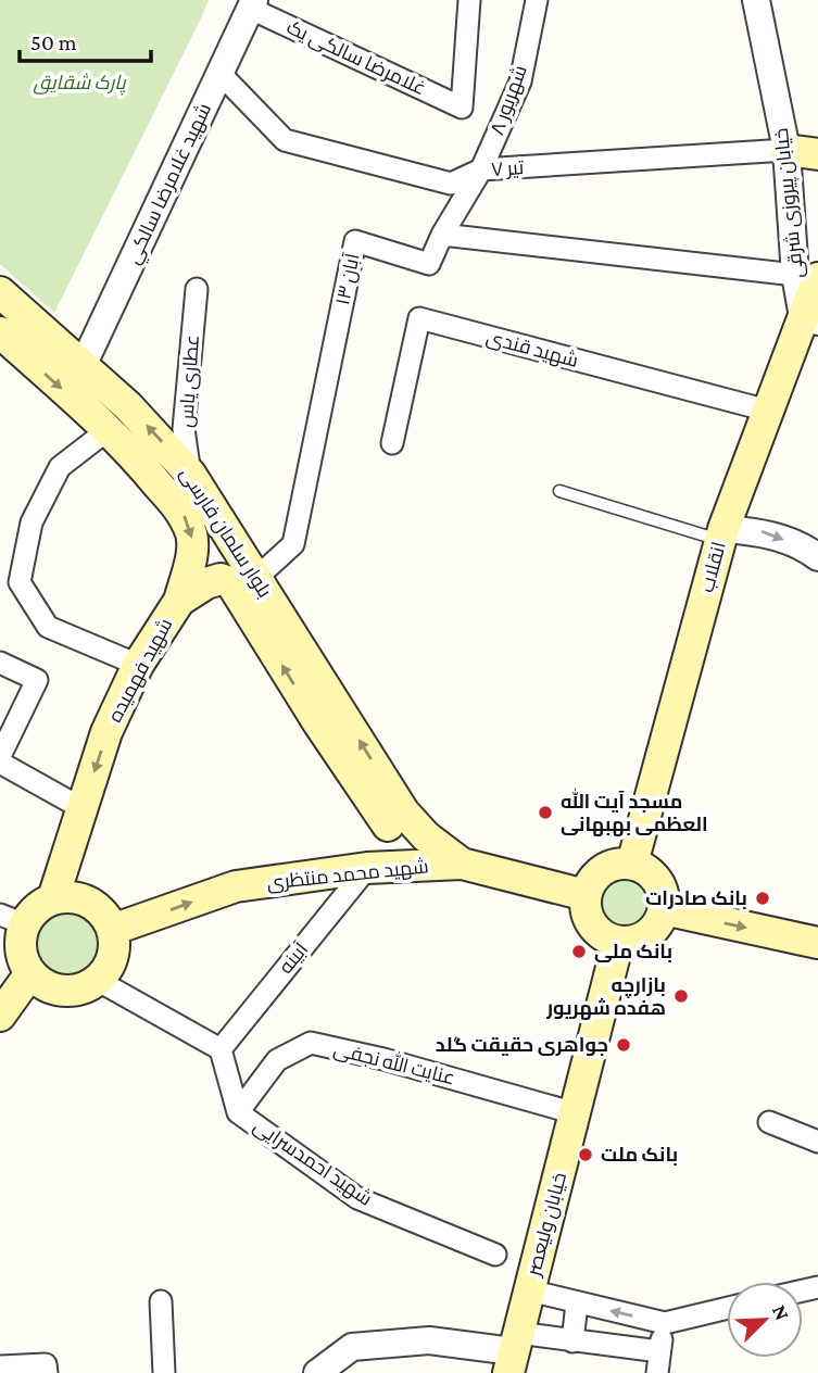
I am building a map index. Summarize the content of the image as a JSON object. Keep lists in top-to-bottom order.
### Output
{
  "streets": {
    "main road": [
      "بلوار سلمان فارسی",
      "انقلاب",
      "شهید فهمیده",
      "شهید محمد منتظری",
      "خیابان ولیعصر"
    ],
    "street": [
      "غلامرضا سالکی یک",
      "۸ شهریور",
      "۷ تیر",
      "شهید غلامرضا سالکي",
      "خیابان پیروزی شرقی",
      "۱۳ آبان",
      "شهید قندی",
      "عطاری یاس",
      "آبینه",
      "عنایت الله نجفی",
      "شهید احمدسرایی"
    ]
  },
  "crossings": [
    ["غلامرضا سالکی یک", "شهید غلامرضا سالکي"],
    ["۸ شهریور", "۷ تیر"],
    ["۸ شهریور", "۱۳ آبان"],
    ["۷ تیر", "شهید غلامرضا سالکي"],
    ["۷ تیر", "خیابان پیروزی شرقی"],
    ["شهید غلامرضا سالکي", "بلوار سلمان فارسی"],
    ["خیابان پیروزی شرقی", "انقلاب"],
    ["۱۳ آبان", "بلوار سلمان فارسی"],
    ["شهید قندی", "انقلاب"],
    ["عطاری یاس", "بلوار سلمان فارسی"],
    ["بلوار سلمان فارسی", "شهید فهمیده"],
    ["انقلاب", "شهید محمد منتظری"],
    ["انقلاب", "خیابان ولیعصر"],
    ["شهید فهمیده", "شهید محمد منتظری"],
    ["شهید محمد منتظری", "آبینه"],
    ["شهید محمد منتظری", "خیابان ولیعصر"],
    ["آبینه", "شهید احمدسرایی"],
    ["عنایت الله نجفی", "شهید احمدسرایی"],
    ["عنایت الله نجفی", "خیابان ولیعصر"]
  ],
  "one_way": ["شهید محمد منتظری"],
  "parks": ["پارک شقایق"],
  "places": [
    "مسجد آیت الله العظمی بهبهانی",
    "بانک صادرات",
    "بانک ملی",
    "بازارچه هفده شهریور",
    "جواهری حقیقت گلد",
    "بانک ملت"
  ],
  "scale_bar": "50 m",
  "north": "top right"
}
